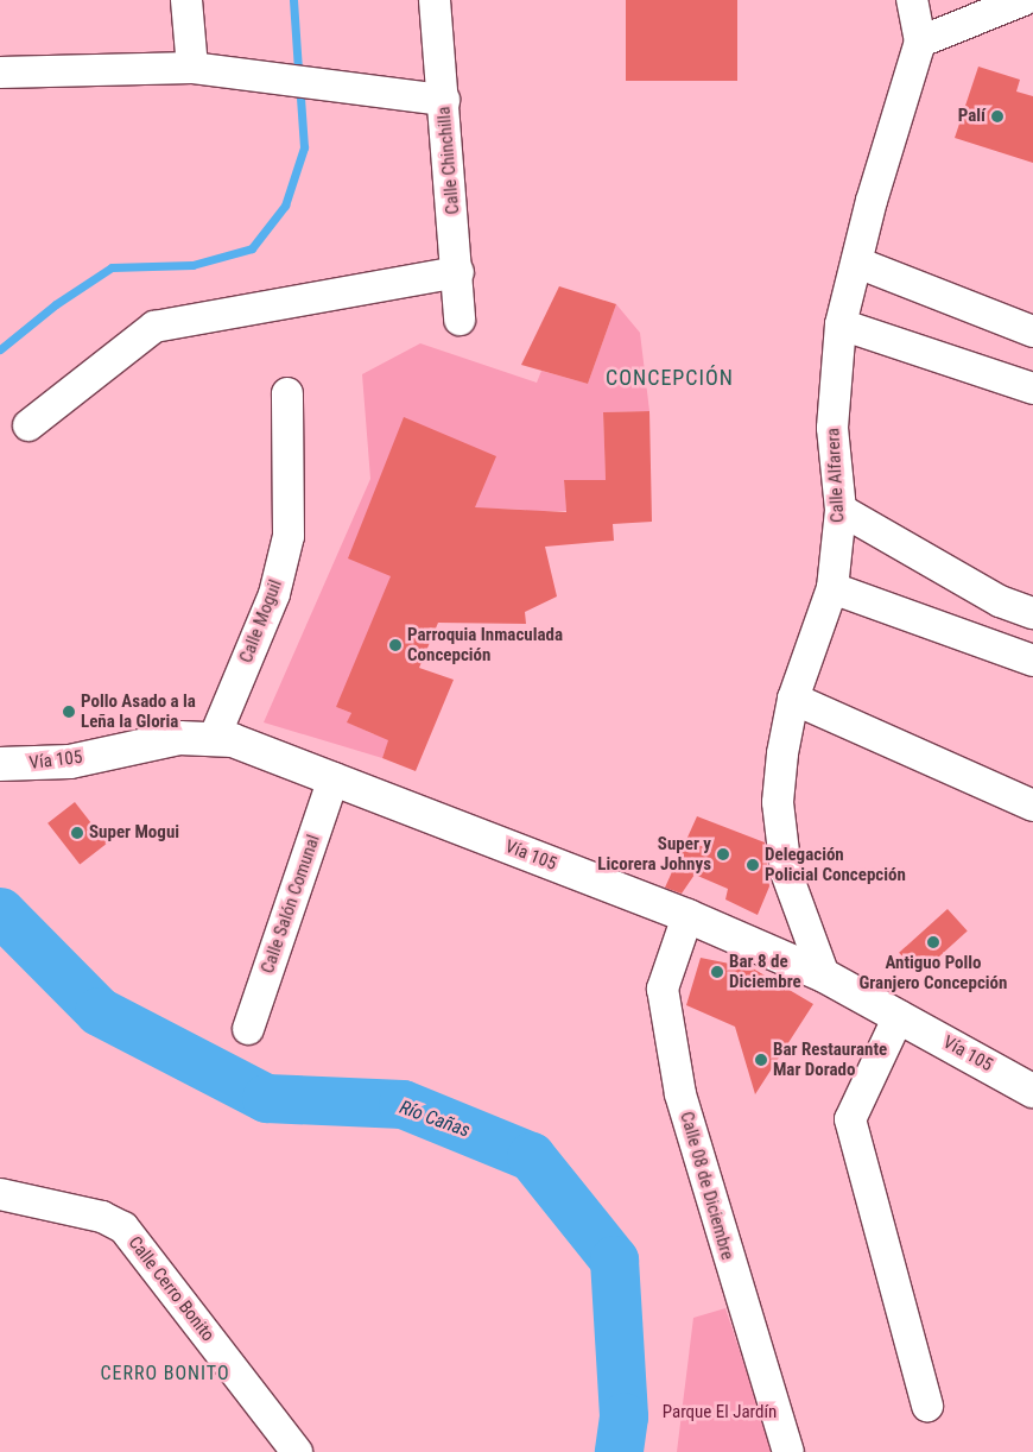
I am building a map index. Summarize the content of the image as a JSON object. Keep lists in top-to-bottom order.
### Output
{
  "streets": {
    "main road": ["Vía 105"],
    "street": [
      "Calle Chinchilla",
      "Calle Alfarera",
      "Calle Moguil",
      "Calle Salón Comunal",
      "Calle 08 de Diciembre",
      "Calle Cerro Bonito"
    ]
  },
  "crossings": [
    ["Calle Alfarera", "Vía 105"],
    ["Calle Moguil", "Vía 105"],
    ["Vía 105", "Calle Salón Comunal"],
    ["Vía 105", "Calle 08 de Diciembre"]
  ],
  "districts": ["CONCEPCIÓN", "CERRO BONITO"],
  "water": ["Río Cañas"],
  "parks": ["Parque El Jardín"],
  "places": [
    "Palí",
    "Parroquia Inmaculada Concepción",
    "Pollo Asado a la Leña la Gloria",
    "Super Mogui",
    "Super y Licorera Johnys",
    "Delegación Policial Concepción",
    "Antiguo Pollo Granjero Concepción",
    "Bar 8 de Diciembre",
    "Bar Restaurante Mar Dorado"
  ]
}
